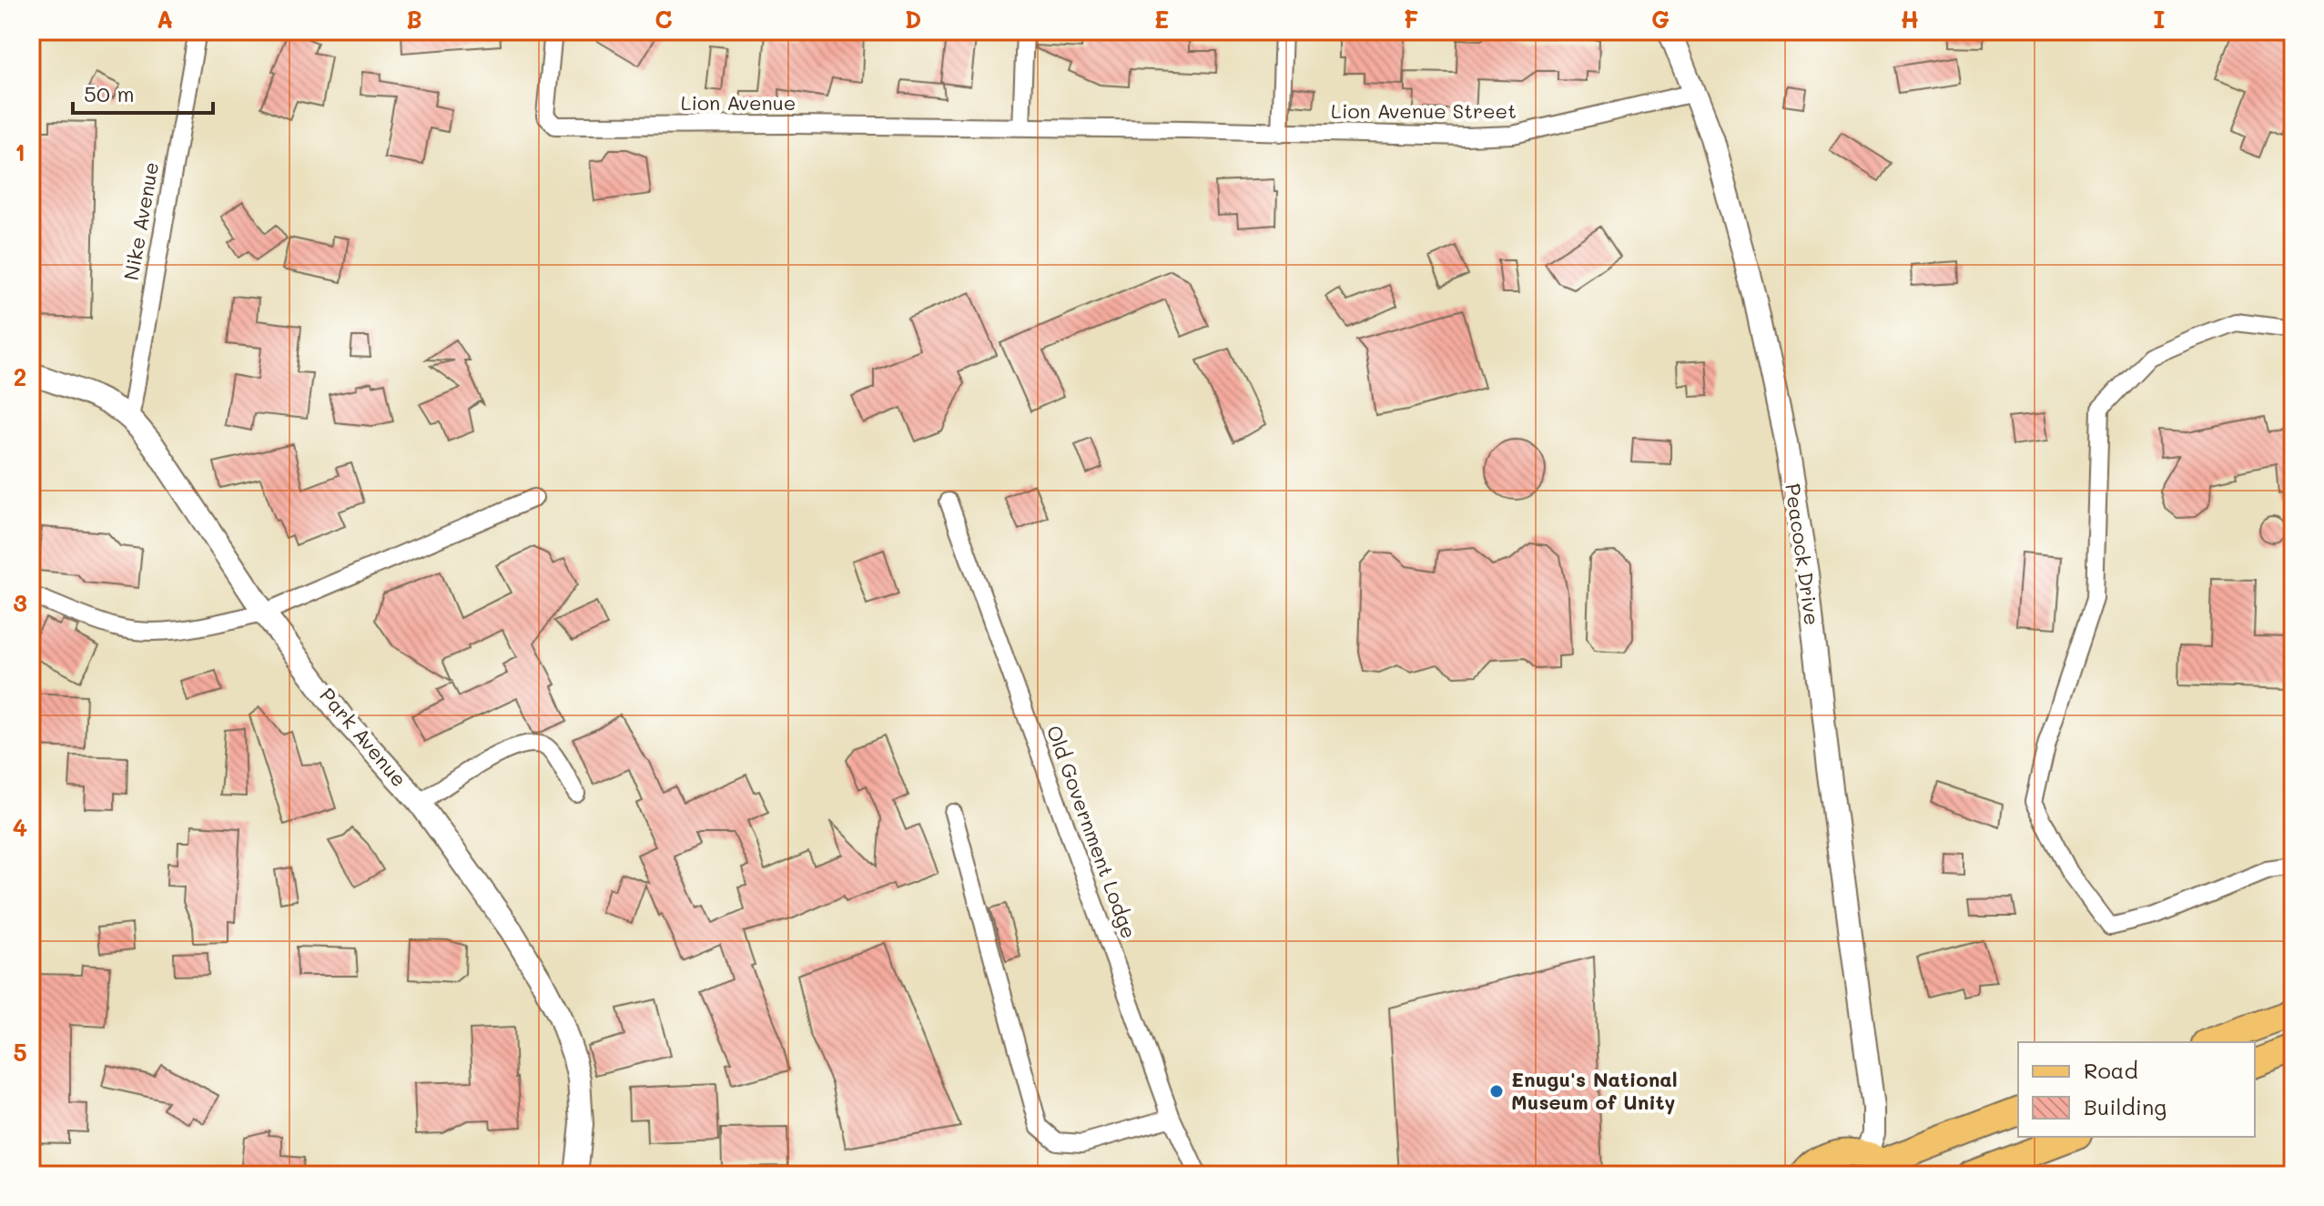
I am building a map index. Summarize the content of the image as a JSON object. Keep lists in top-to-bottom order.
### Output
{
  "streets": {
    "street": [
      "Lion Avenue",
      "Lion Avenue Street",
      "Nike Avenue",
      "Peacock Drive",
      "Park Avenue",
      "Old Government Lodge"
    ]
  },
  "crossings": [
    ["Lion Avenue", "Lion Avenue Street"],
    ["Lion Avenue Street", "Peacock Drive"],
    ["Nike Avenue", "Park Avenue"]
  ],
  "places": ["Enugu's National Museum of Unity"],
  "legend": ["Road", "Building"],
  "scale_bar": "50 m",
  "grid": {
    "columns": [
      "A",
      "B",
      "C",
      "D",
      "E",
      "F",
      "G",
      "H",
      "I"
    ],
    "rows": [
      "1",
      "2",
      "3",
      "4",
      "5"
    ]
  }
}
